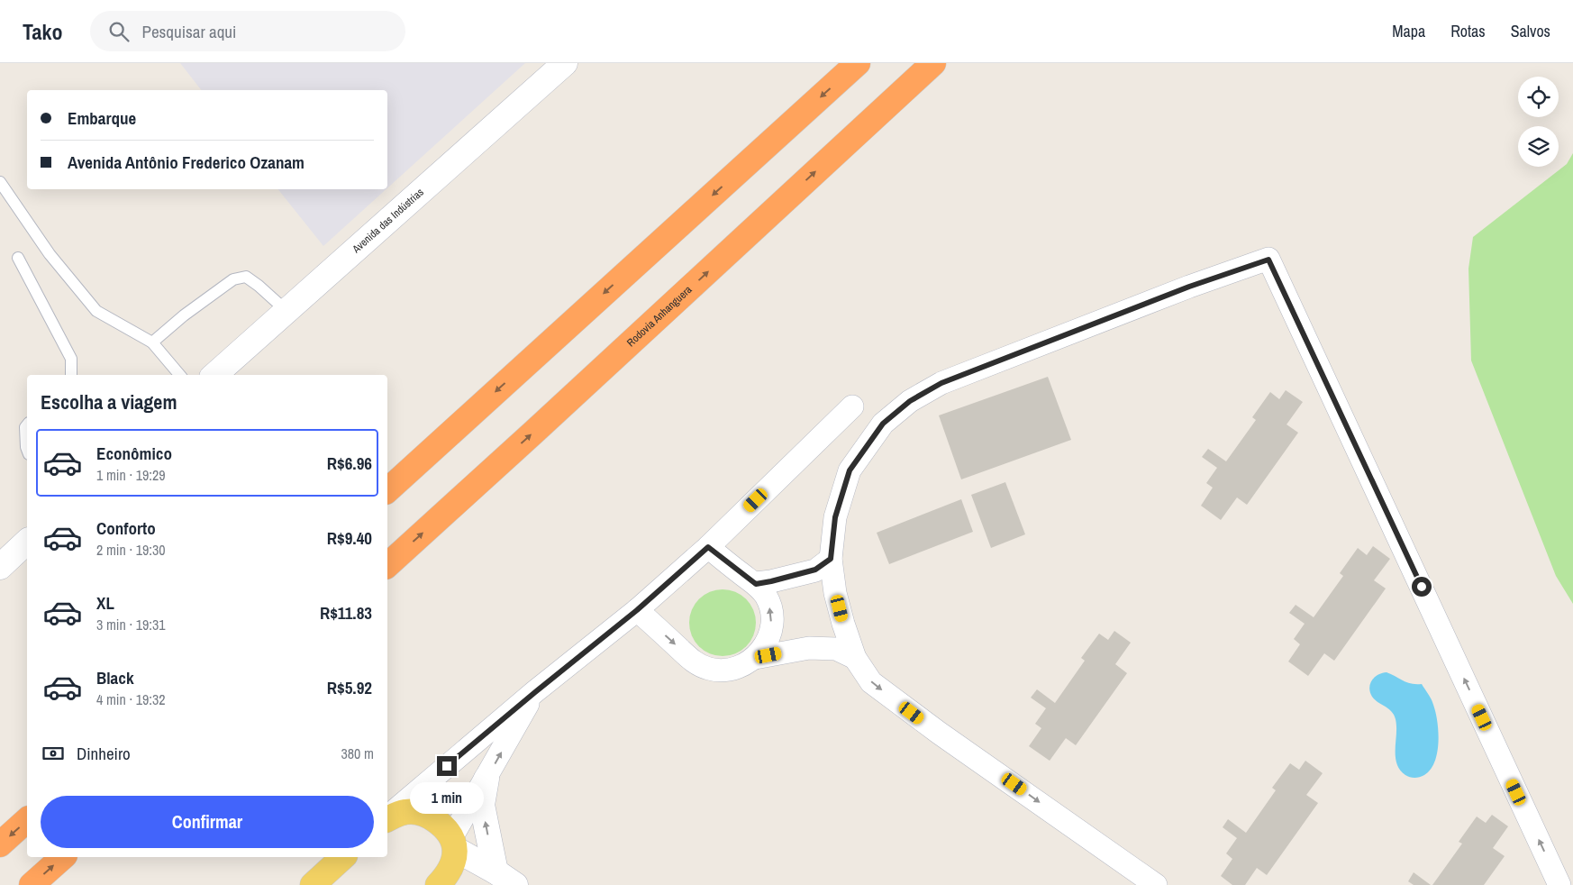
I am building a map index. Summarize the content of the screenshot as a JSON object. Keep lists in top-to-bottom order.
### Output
{
  "streets": {
    "highway": ["Rodovia Anhanguera"],
    "street": ["Avenida das Indústrias"]
  },
  "page": {
    "header": "Tako",
    "search": "Pesquisar aqui",
    "nav": ["Mapa", "Rotas", "Salvos"],
    "banner": ["Embarque", "Avenida Antônio Frederico Ozanam"],
    "heading": "Escolha a viagem",
    "list": [
      {
        "name": "Econômico",
        "note": "1 min · 19:29",
        "value": "R$6.96"
      },
      {
        "name": "Conforto",
        "note": "2 min · 19:30",
        "value": "R$9.40"
      },
      {
        "name": "XL",
        "note": "3 min · 19:31",
        "value": "R$11.83"
      },
      {
        "name": "Black",
        "note": "4 min · 19:32",
        "value": "R$5.92"
      }
    ],
    "pay": ["Dinheiro", "380 m"],
    "bubble": "1 min",
    "buttons": "Confirmar"
  }
}
